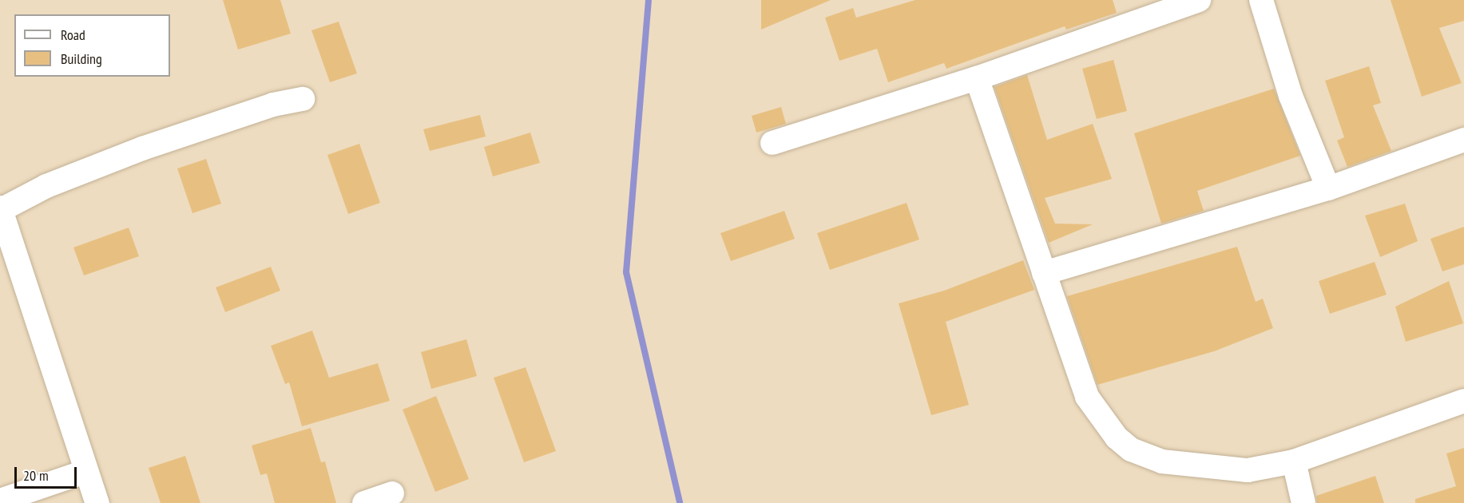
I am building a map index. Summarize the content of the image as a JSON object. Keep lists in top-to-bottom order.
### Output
{
  "legend": ["Road", "Building"],
  "scale_bar": "20 m"
}
